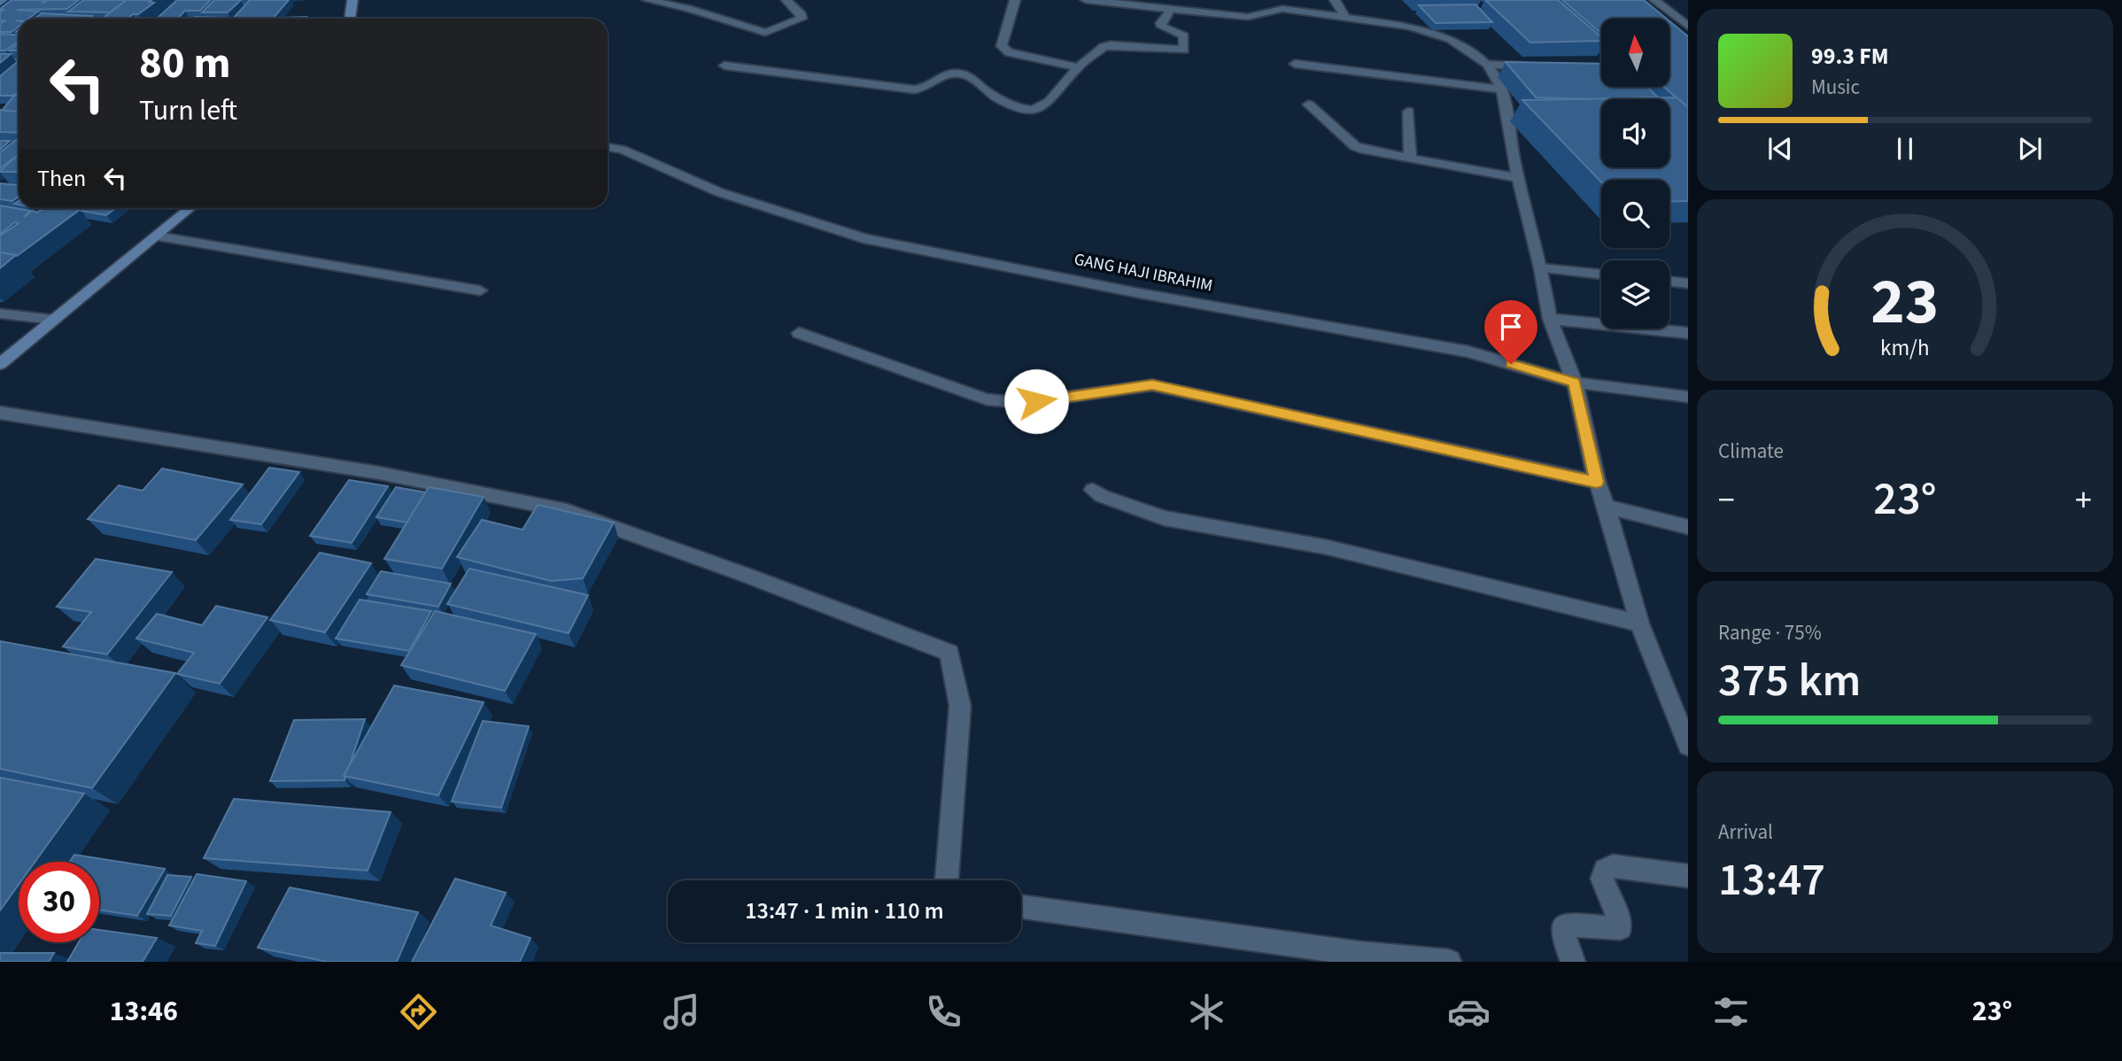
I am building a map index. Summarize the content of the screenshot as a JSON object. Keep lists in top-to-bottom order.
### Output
{
  "streets": {
    "street": ["GANG HAJI IBRAHIM"]
  },
  "north": "top",
  "page": {
    "turn": ["80 m", "Turn left"],
    "song": ["99.3 FM", "Music"],
    "then": "Then",
    "tile": [
      "Climate",
      ["Range · 75%", "375 km"],
      ["Arrival", "13:47"]
    ],
    "heat": ["−", "23°", "+"],
    "limit": "30",
    "trip": "13:47 · 1 min · 110 m",
    "tabs": ["13:46", "23°"],
    "gauge": ["23", "km/h"]
  }
}
